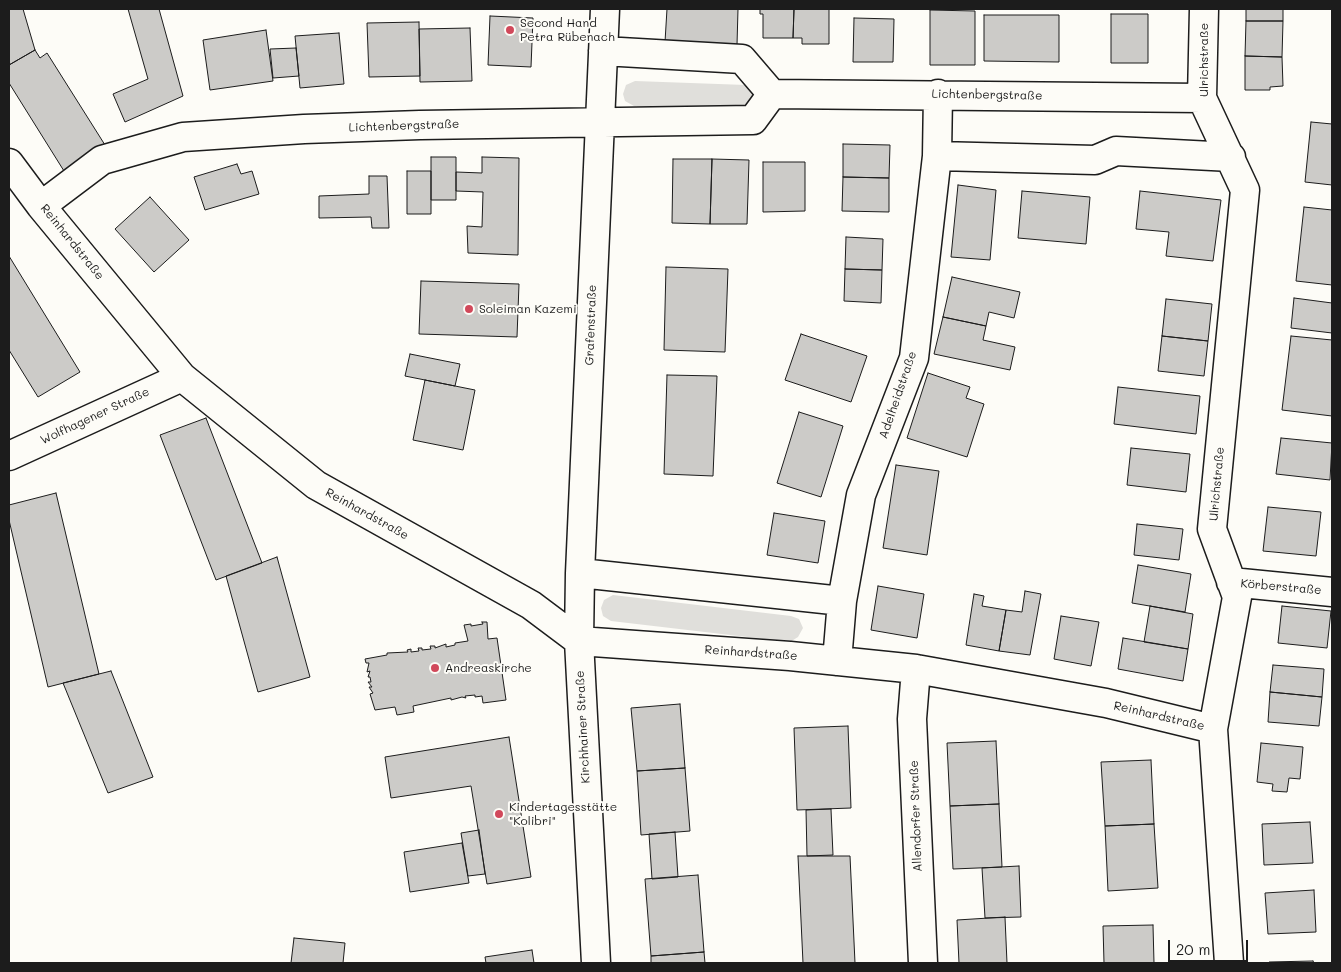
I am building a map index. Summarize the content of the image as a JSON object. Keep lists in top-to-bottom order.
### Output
{
  "streets": {
    "street": [
      "Ulrichstraße",
      "Lichtenbergstraße",
      "Reinhardstraße",
      "Grafenstraße",
      "Adelheidstraße",
      "Wolfhagener Straße",
      "Körberstraße",
      "Kirchhainer Straße",
      "Allendorfer Straße"
    ]
  },
  "crossings": [
    ["Ulrichstraße", "Lichtenbergstraße"],
    ["Ulrichstraße", "Reinhardstraße"],
    ["Ulrichstraße", "Körberstraße"],
    ["Lichtenbergstraße", "Reinhardstraße"],
    ["Lichtenbergstraße", "Grafenstraße"],
    ["Lichtenbergstraße", "Adelheidstraße"],
    ["Reinhardstraße", "Grafenstraße"],
    ["Reinhardstraße", "Wolfhagener Straße"],
    ["Reinhardstraße", "Kirchhainer Straße"],
    ["Reinhardstraße", "Allendorfer Straße"],
    ["Grafenstraße", "Kirchhainer Straße"]
  ],
  "places": [
    "Second Hand Petra Rübenach",
    "Soleiman Kazemi",
    "Andreaskirche",
    "Kindertagesstätte \"Kolibri\""
  ],
  "scale_bar": "20 m"
}
